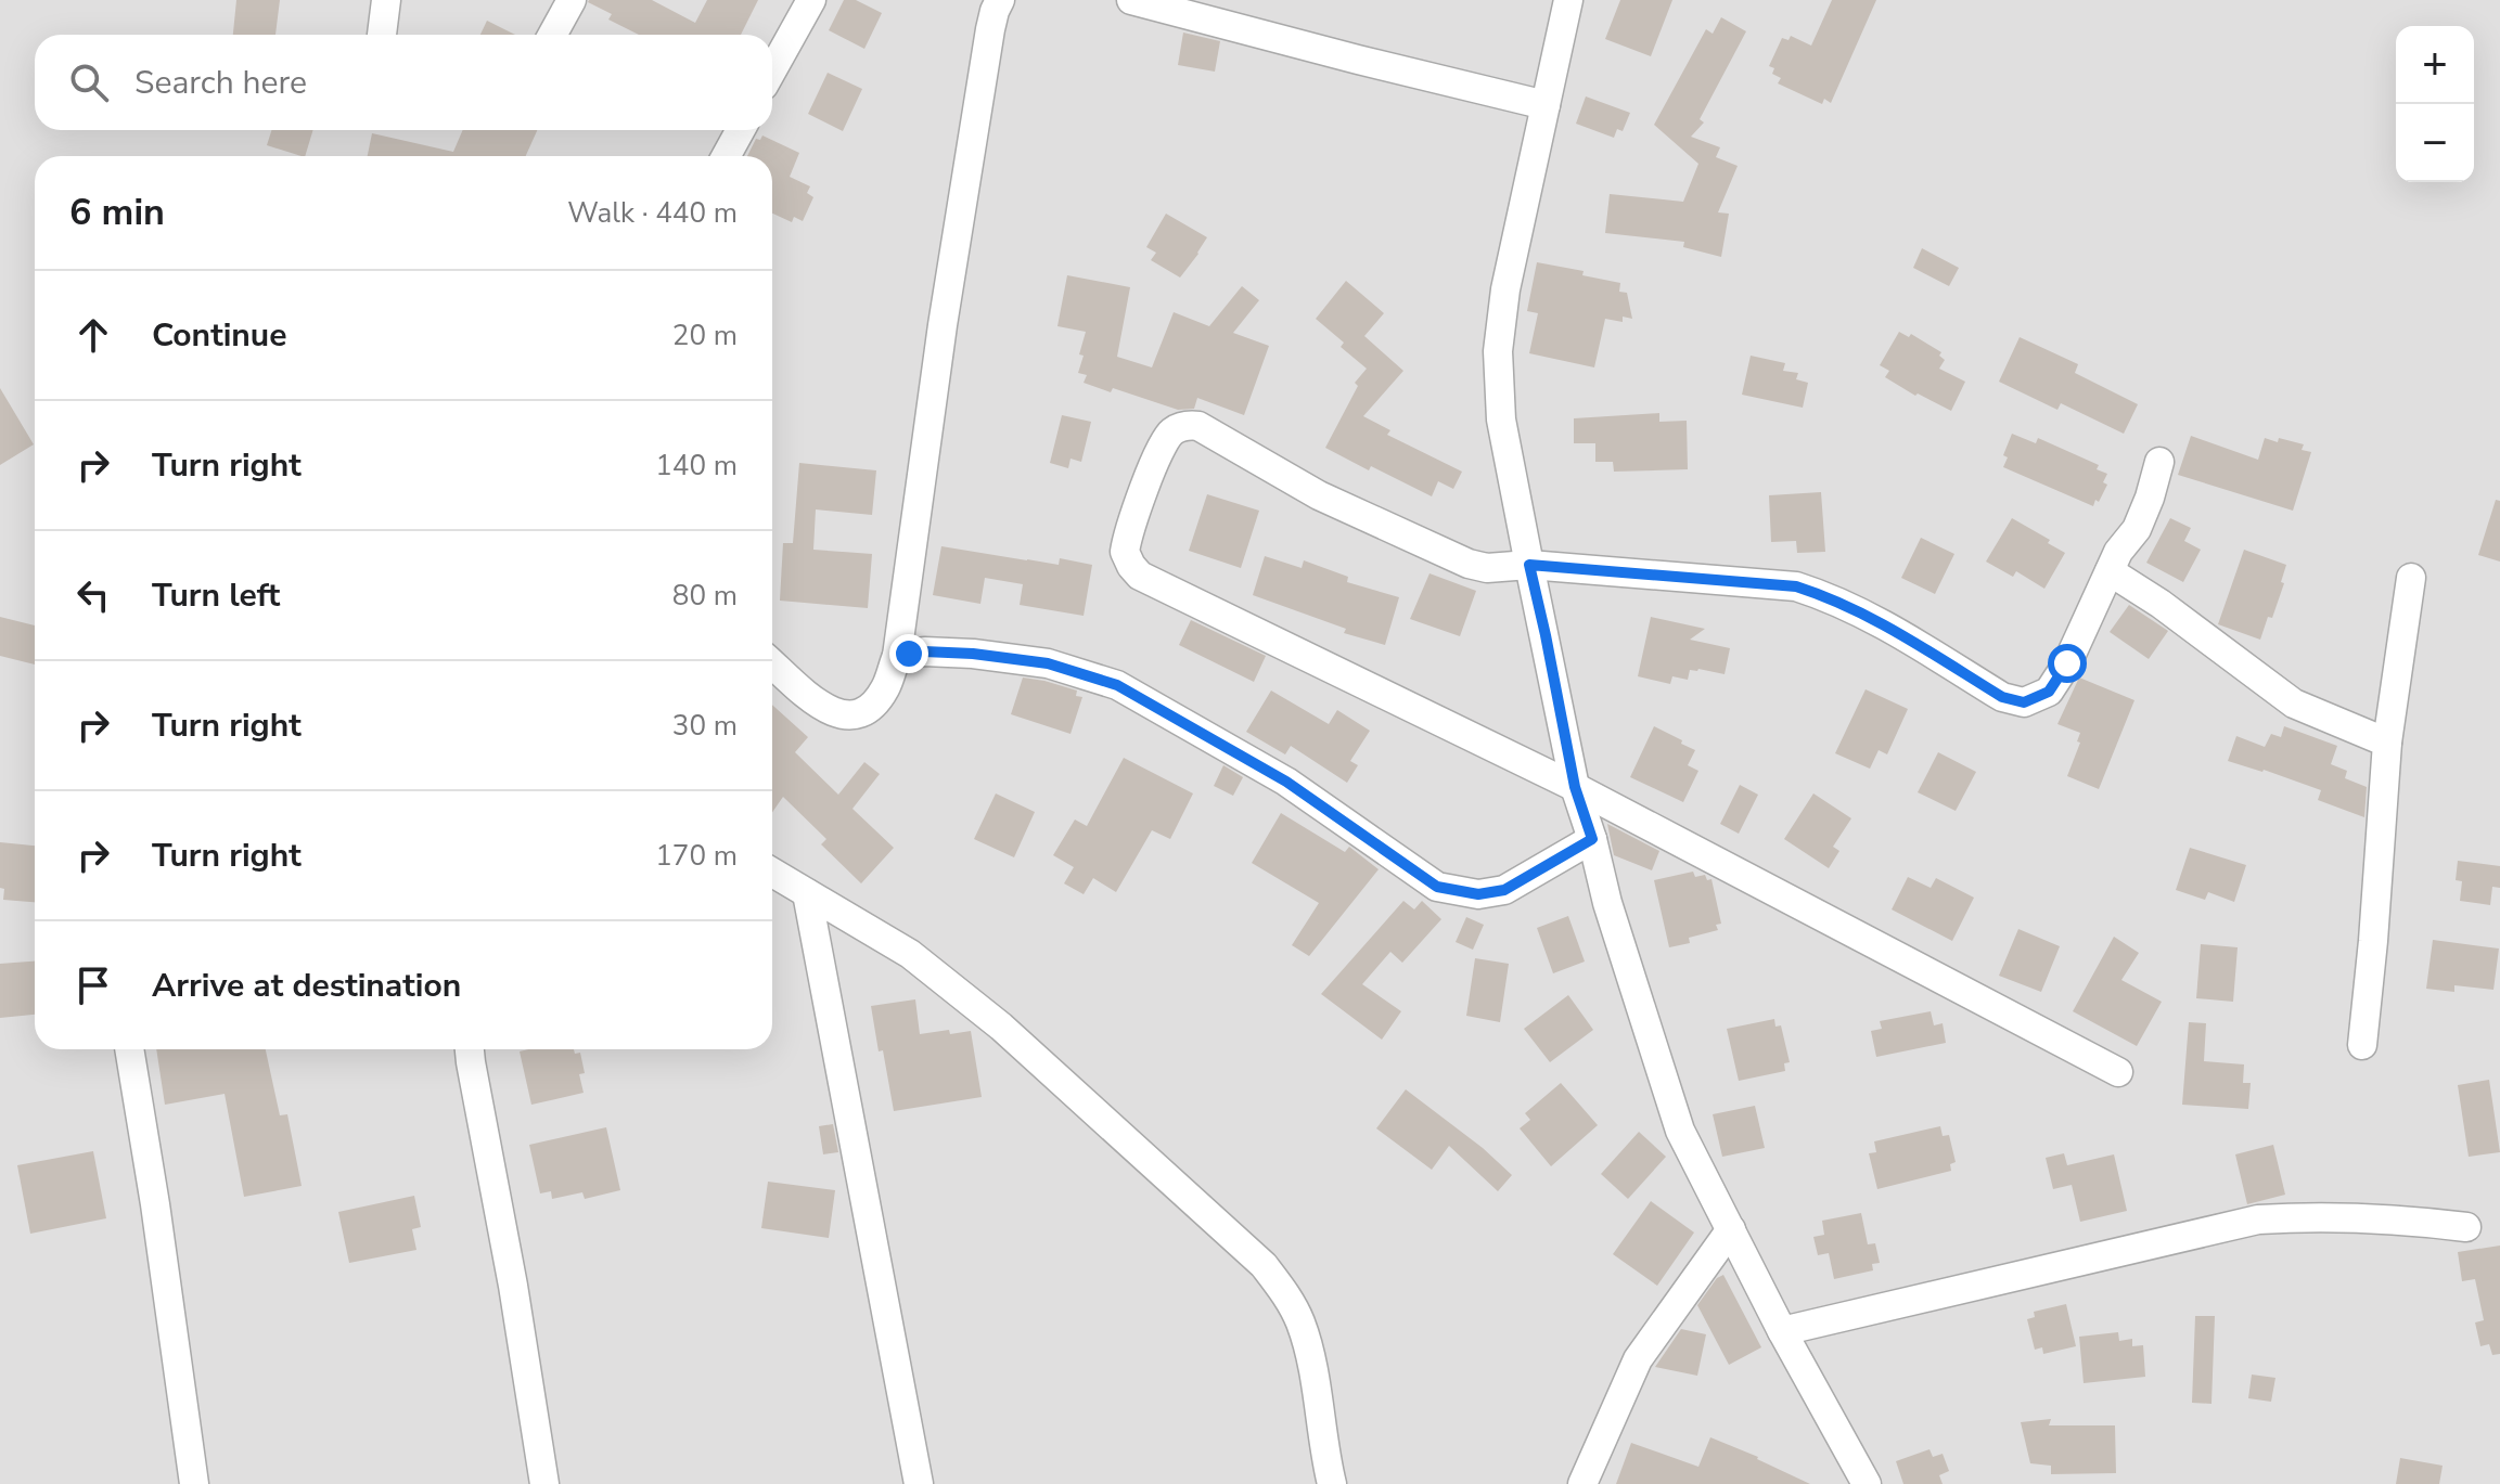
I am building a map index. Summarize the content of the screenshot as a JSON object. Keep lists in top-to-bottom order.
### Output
{
  "page": {
    "map_buttons": ["+", "−"],
    "search": "Search here",
    "heading": ["6 min", "Walk · 440 m"],
    "list": [
      ["Continue", "20 m"],
      ["Turn right", "140 m"],
      ["Turn left", "80 m"],
      ["Turn right", "30 m"],
      ["Turn right", "170 m"],
      "Arrive at destination"
    ]
  }
}
